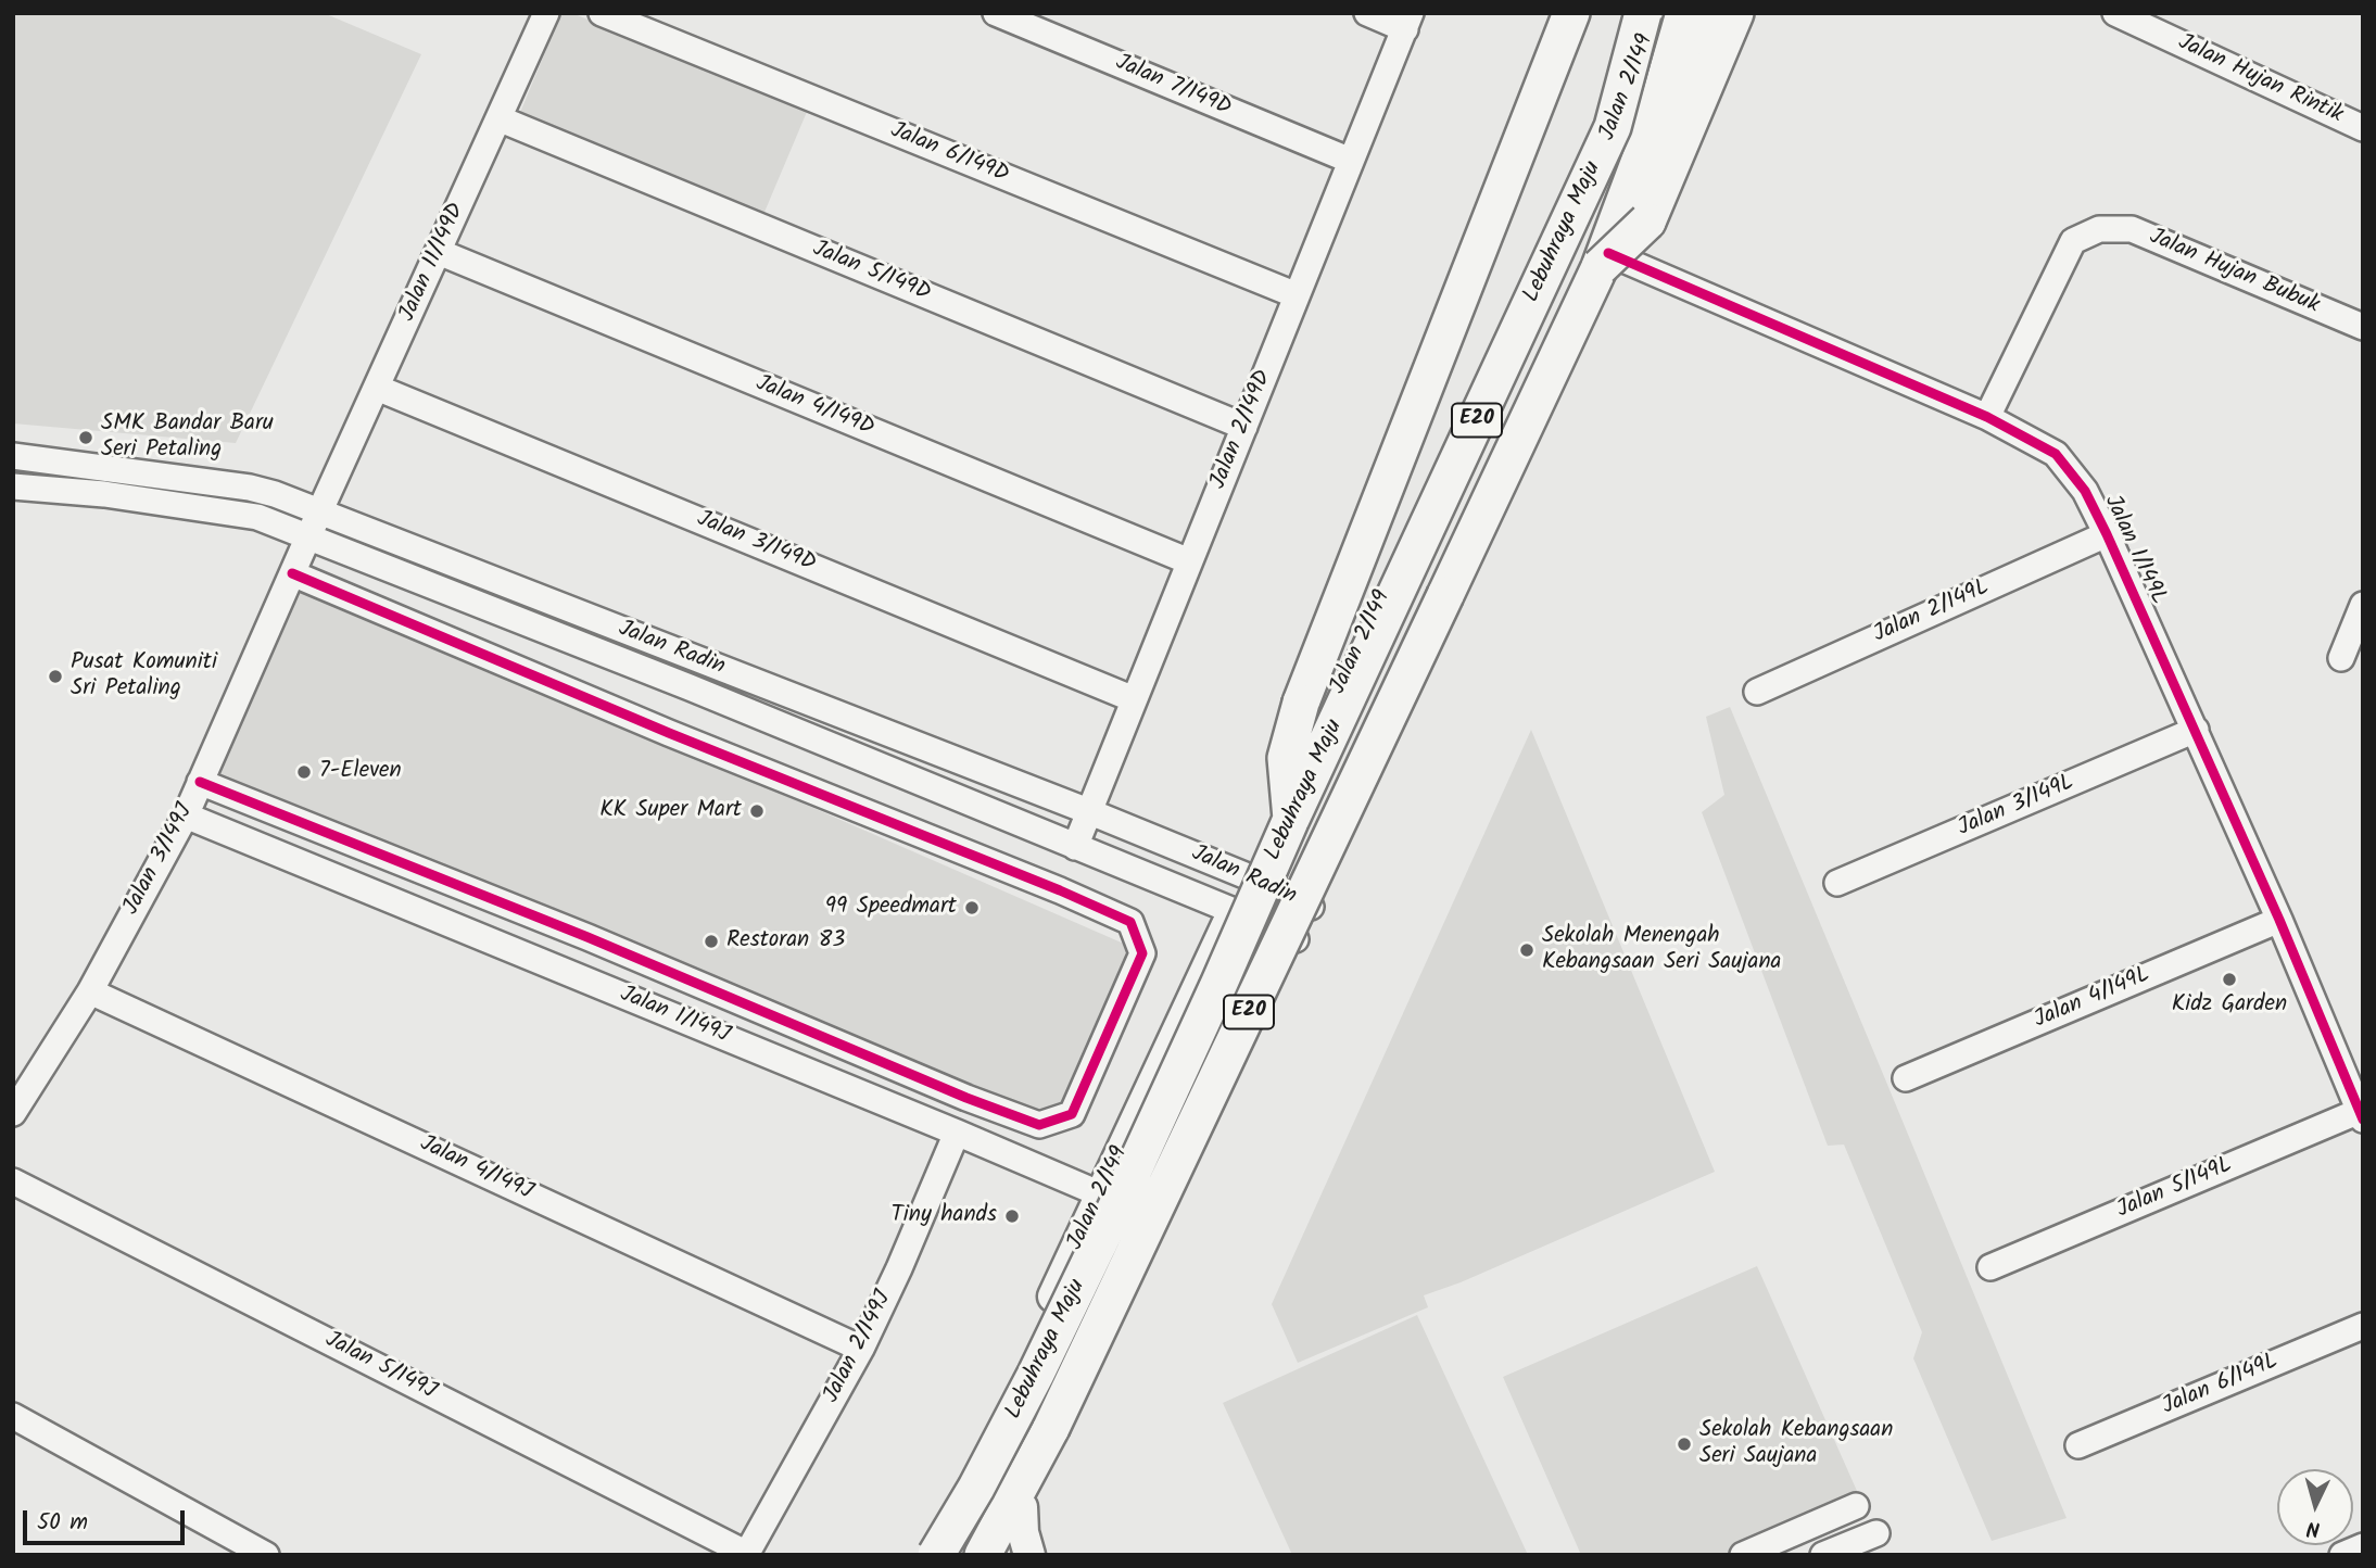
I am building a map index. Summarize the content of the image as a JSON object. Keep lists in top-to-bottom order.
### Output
{
  "streets": {
    "highway": ["Lebuhraya Maju", "E20"],
    "main road": ["Jalan 2/149"],
    "street": [
      "Jalan Hujan Rintik",
      "Jalan 7/149D",
      "Jalan 6/149D",
      "Jalan 11/149D",
      "Jalan 5/149D",
      "Jalan Hujan Bubuk",
      "Jalan 4/149D",
      "Jalan 2/149D",
      "Jalan 3/149D",
      "Jalan 1/149L",
      "Jalan 2/149L",
      "Jalan Radin",
      "Jalan 3/149L",
      "Jalan 3/149J",
      "Jalan 4/149L",
      "Jalan 1/149J",
      "Jalan 4/149J",
      "Jalan 5/149L",
      "Jalan 2/149J",
      "Jalan 5/149J",
      "Jalan 6/149L"
    ]
  },
  "crossings": [
    ["Jalan 7/149D", "Jalan 2/149D"],
    ["Jalan 2/149", "Lebuhraya Maju"],
    ["Jalan 2/149", "Jalan Radin"],
    ["Jalan 2/149", "Jalan 1/149J"],
    ["Jalan 6/149D", "Jalan 2/149D"],
    ["Lebuhraya Maju", "Jalan 1/149L"],
    ["Jalan 11/149D", "Jalan 5/149D"],
    ["Jalan 11/149D", "Jalan 4/149D"],
    ["Jalan 11/149D", "Jalan 3/149D"],
    ["Jalan 11/149D", "Jalan Radin"],
    ["Jalan 11/149D", "Jalan 3/149J"],
    ["Jalan 5/149D", "Jalan 2/149D"],
    ["Jalan Hujan Bubuk", "Jalan 1/149L"],
    ["Jalan 4/149D", "Jalan 2/149D"],
    ["Jalan 2/149D", "Jalan 3/149D"],
    ["Jalan 2/149D", "Jalan Radin"],
    ["Jalan 1/149L", "Jalan 2/149L"],
    ["Jalan 1/149L", "Jalan 3/149L"],
    ["Jalan 1/149L", "Jalan 4/149L"],
    ["Jalan 1/149L", "Jalan 5/149L"],
    ["Jalan Radin", "Jalan 3/149J"],
    ["Jalan 3/149J", "Jalan 1/149J"],
    ["Jalan 3/149J", "Jalan 4/149J"],
    ["Jalan 1/149J", "Jalan 2/149J"],
    ["Jalan 4/149J", "Jalan 2/149J"],
    ["Jalan 2/149J", "Jalan 5/149J"]
  ],
  "places": [
    "SMK Bandar Baru Seri Petaling",
    "Pusat Komuniti Sri Petaling",
    "7-Eleven",
    "KK Super Mart",
    "99 Speedmart",
    "Restoran 83",
    "Sekolah Menengah Kebangsaan Seri Saujana",
    "Kidz Garden",
    "Tiny hands",
    "Sekolah Kebangsaan Seri Saujana"
  ],
  "scale_bar": "50 m",
  "north": "bottom"
}
